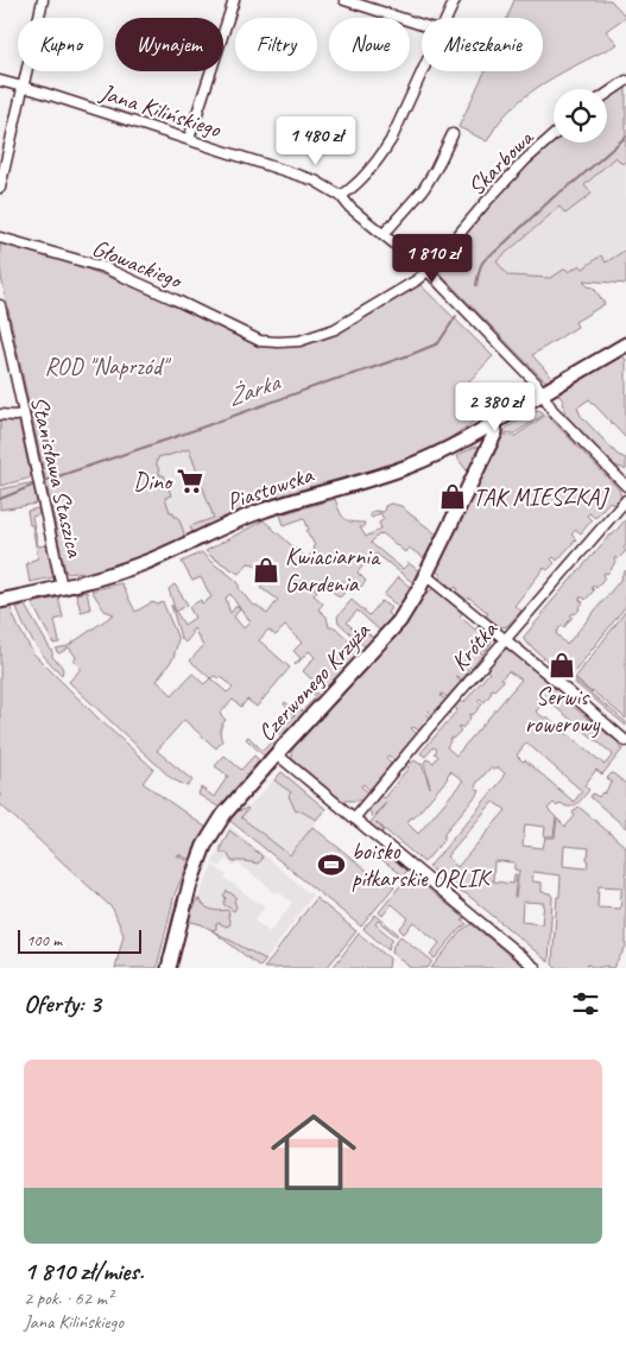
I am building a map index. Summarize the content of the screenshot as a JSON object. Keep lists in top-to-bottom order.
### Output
{
  "streets": {
    "street": [
      "Jana Kilińskiego",
      "Skarbowa",
      "Głowackiego",
      "Stanisława Staszica",
      "Piastowska",
      "Krótka",
      "Czerwonego Krzyża"
    ]
  },
  "crossings": [
    ["Jana Kilińskiego", "Skarbowa"],
    ["Jana Kilińskiego", "Piastowska"],
    ["Skarbowa", "Głowackiego"],
    ["Stanisława Staszica", "Piastowska"],
    ["Piastowska", "Czerwonego Krzyża"]
  ],
  "water": ["Żarka"],
  "parks": ["ROD \"Naprzód\""],
  "places": {
    "supermarket": ["Dino"],
    "shop": ["TAK MIESZKAJ", "Kwiaciarnia Gardenia", "Serwis rowerowy"],
    "sports": ["boisko piłkarskie ORLIK"]
  },
  "scale_bar": "100 m",
  "page": {
    "chip": [
      "Kupno",
      "Wynajem",
      "Filtry",
      "Nowe",
      "Mieszkanie"
    ],
    "price": ["1 480 zł", "1 810 zł", "2 380 zł"],
    "scale": "100 m",
    "heading": "Oferty: 3",
    "list": [
      {
        "name": "1 810 zł/mies.",
        "note": "2 pok. · 62 m² · Jana Kilińskiego"
      }
    ]
  }
}
